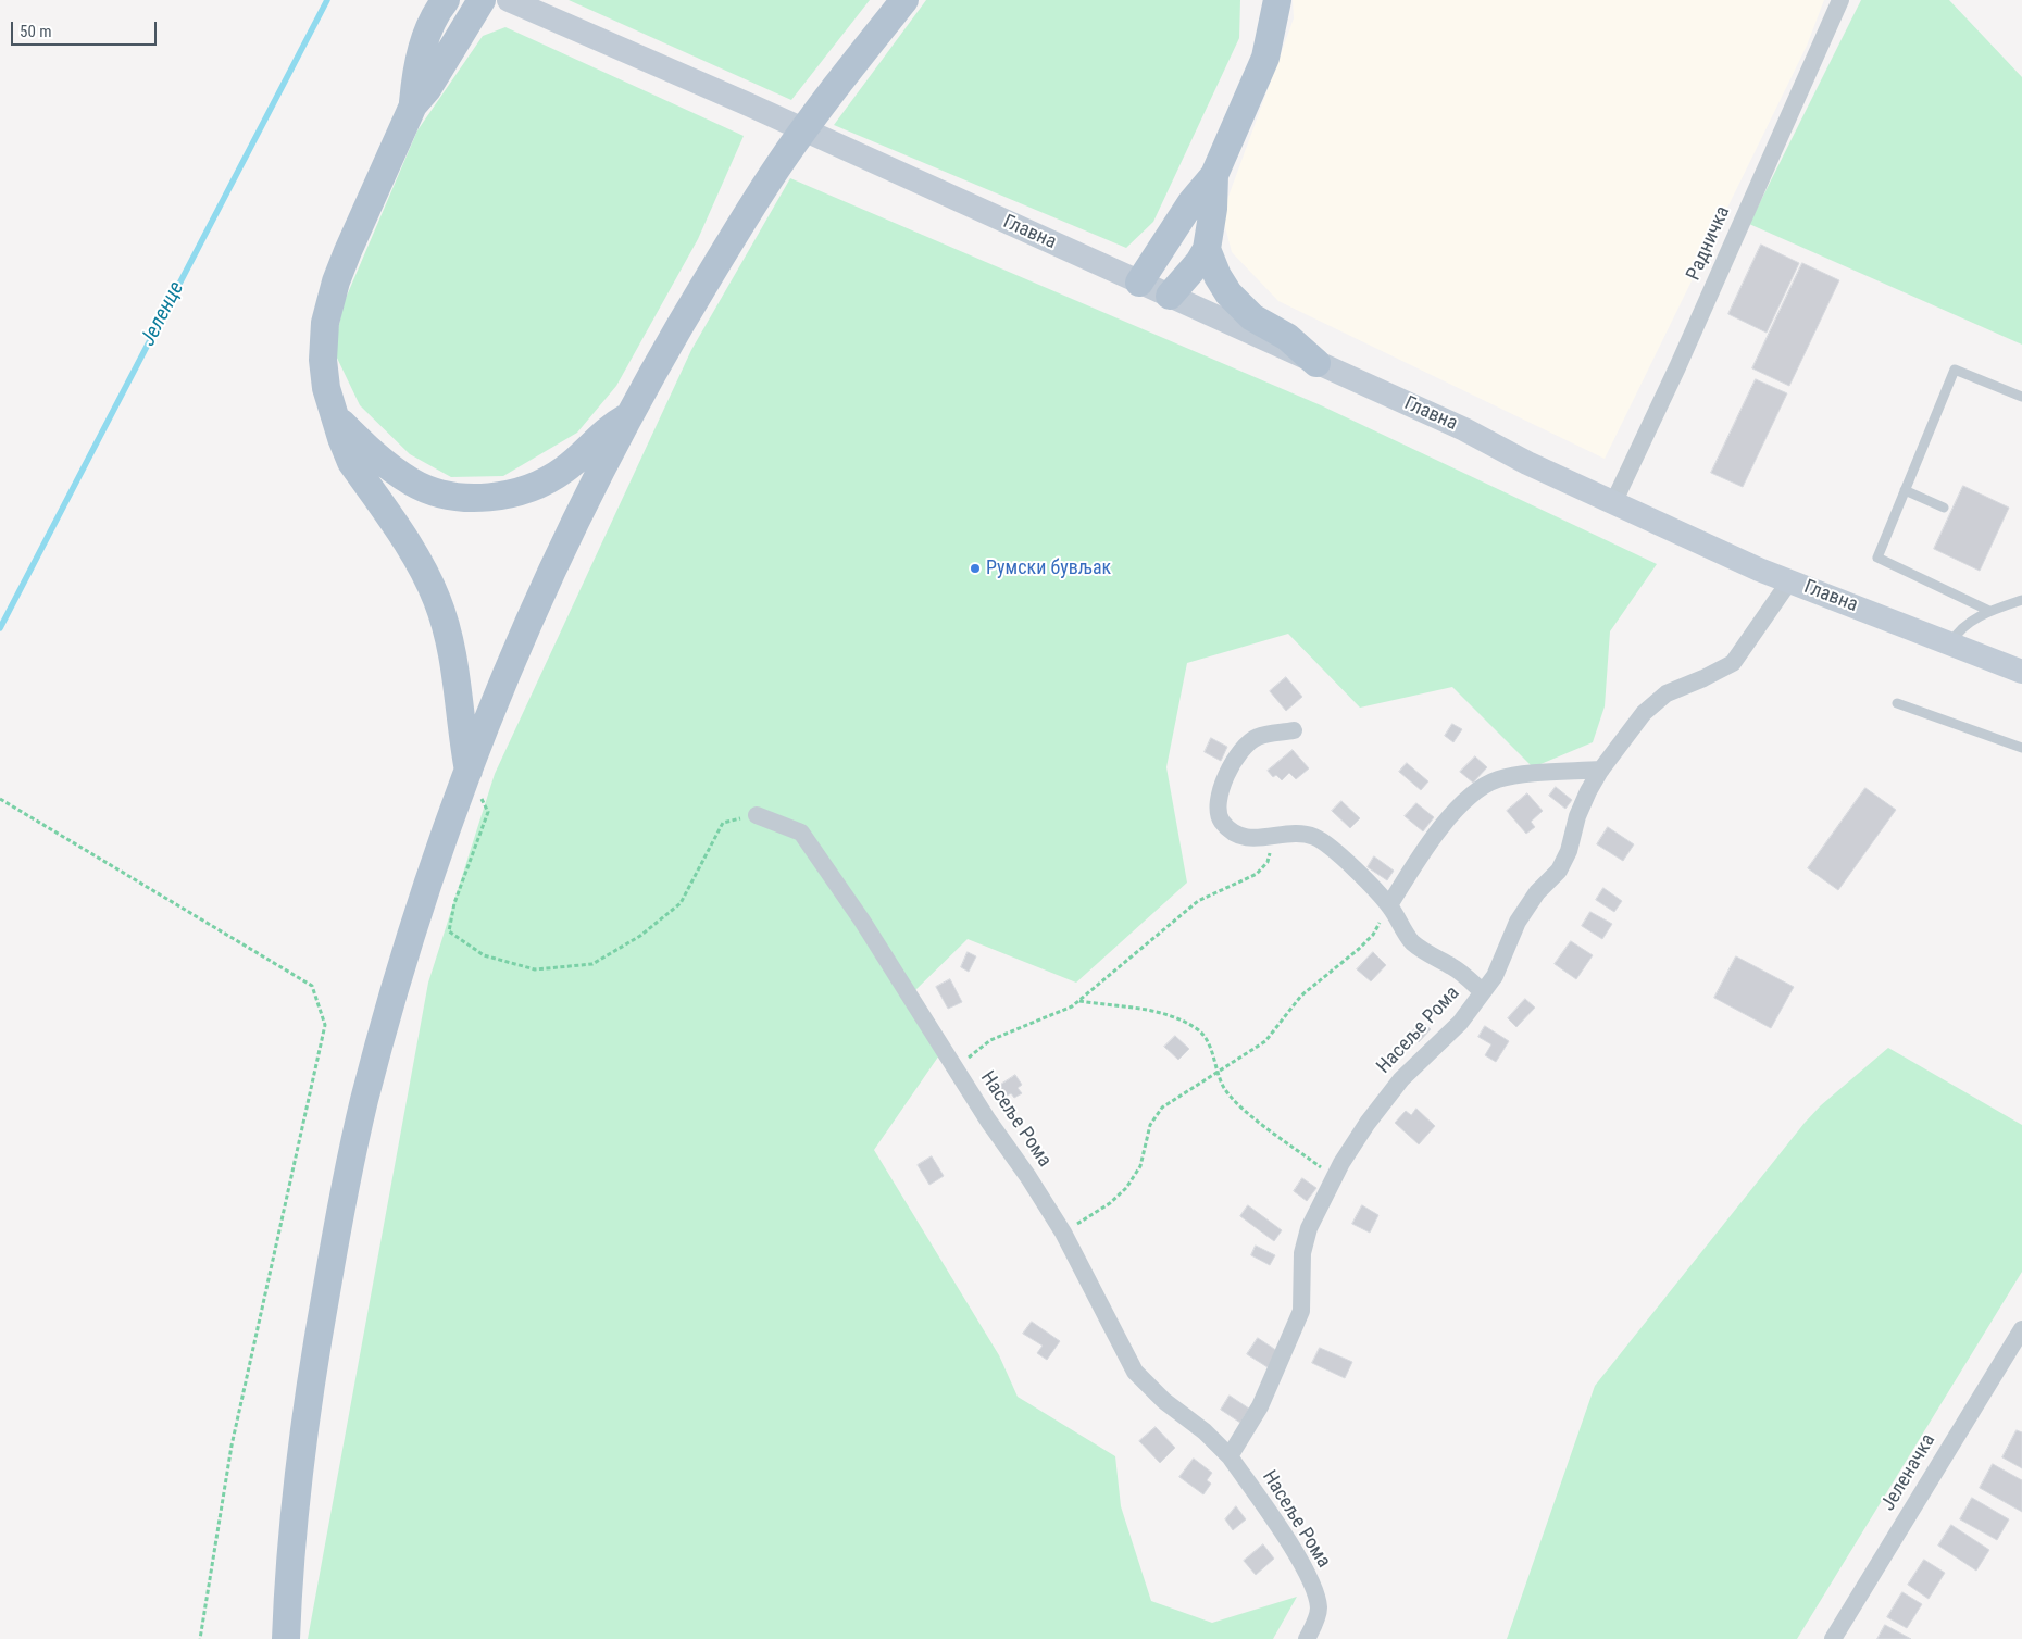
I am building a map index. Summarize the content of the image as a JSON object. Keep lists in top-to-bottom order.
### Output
{
  "streets": {
    "main road": ["Главна"],
    "street": ["Радничка", "Насеље Рома", "Јеленачка"]
  },
  "crossings": [
    ["Главна", "Радничка"],
    ["Главна", "Насеље Рома"]
  ],
  "water": ["Јеленце"],
  "places": ["Румски бувљак"],
  "scale_bar": "50 m"
}
